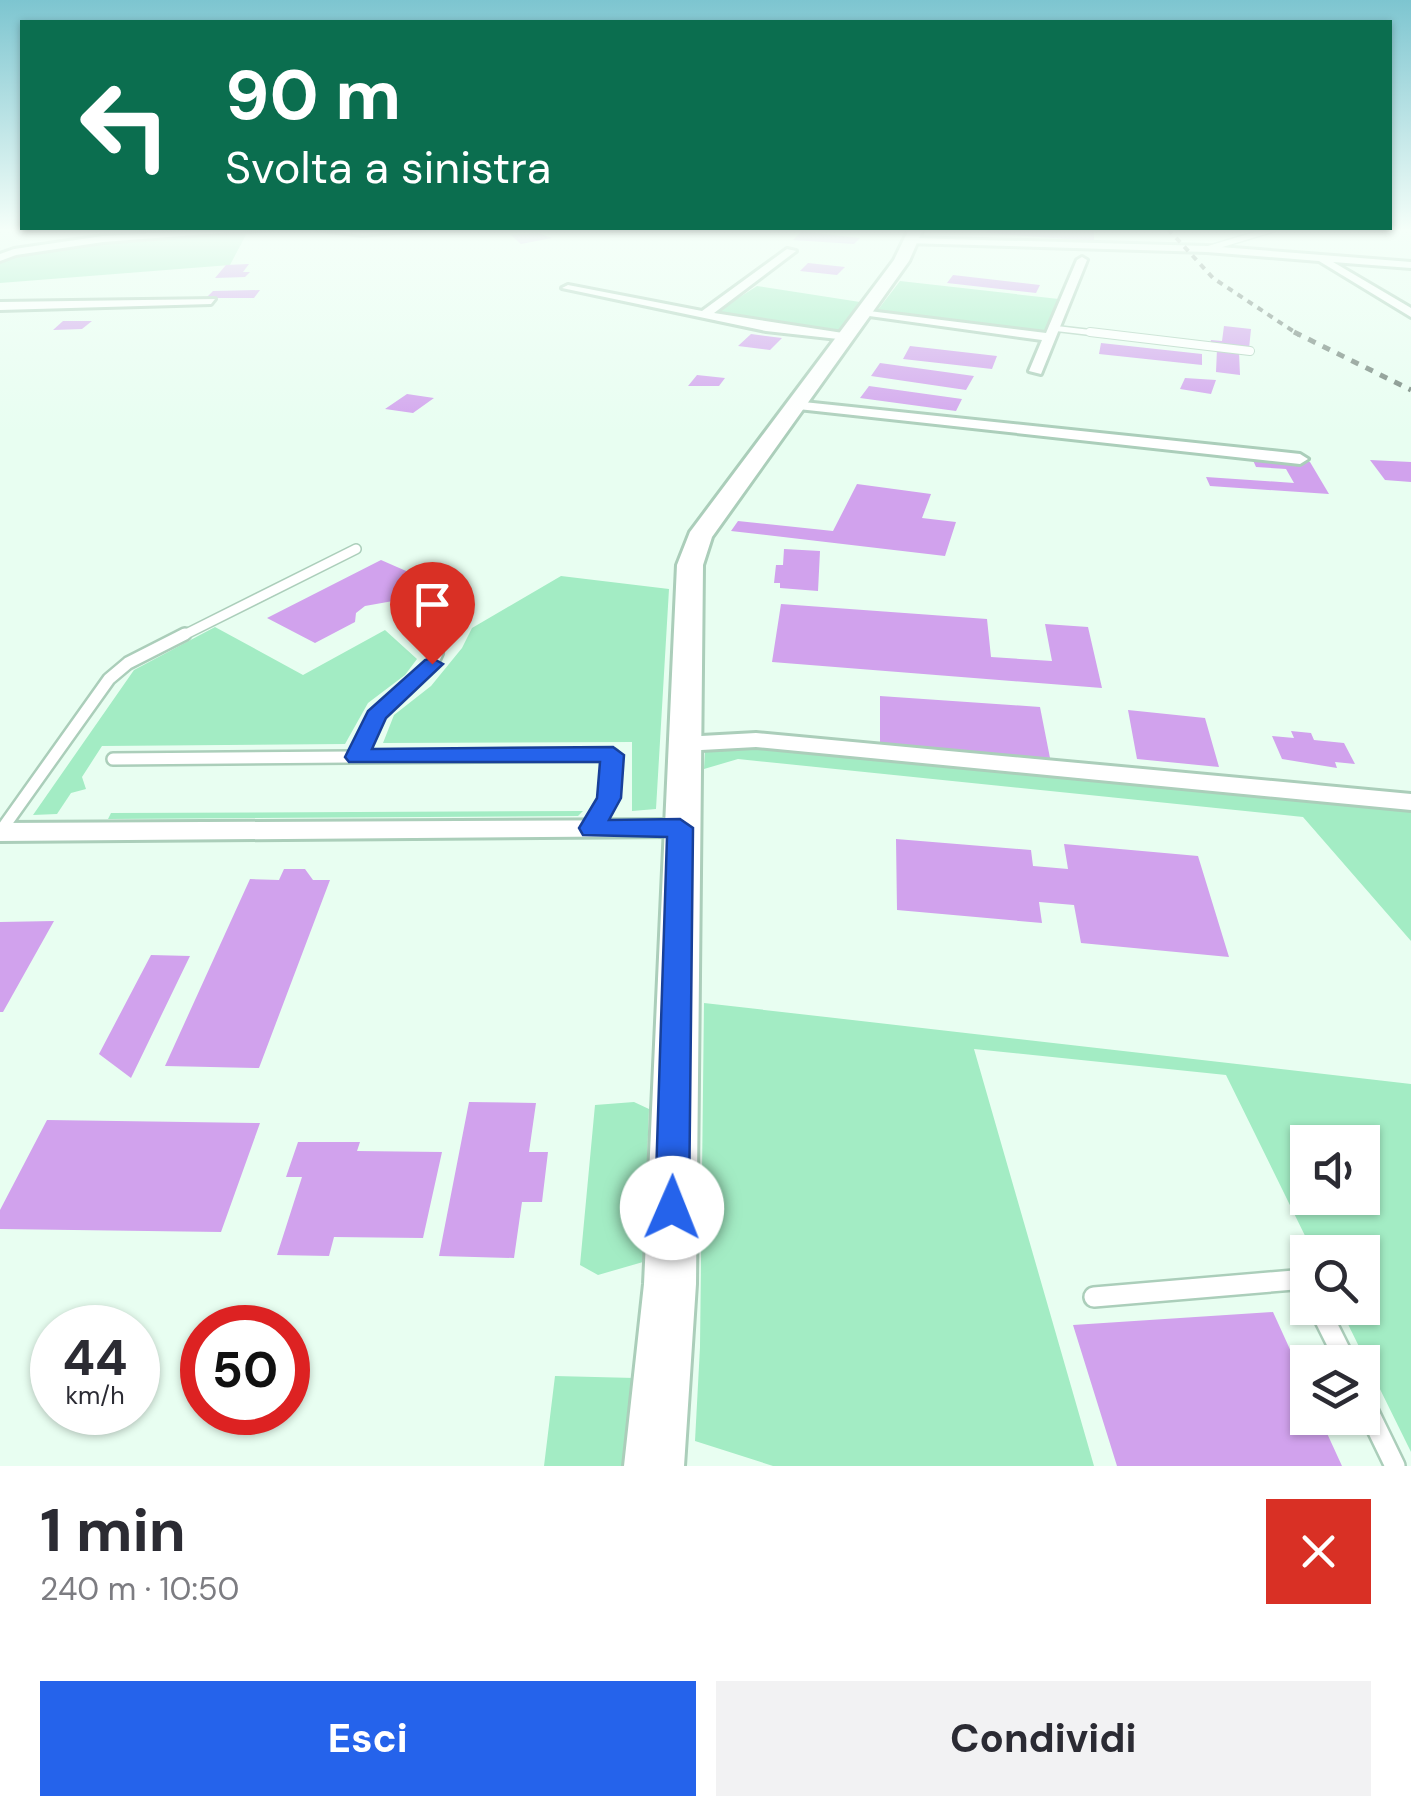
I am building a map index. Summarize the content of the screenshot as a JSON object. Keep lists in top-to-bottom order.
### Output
{
  "page": {
    "turn": ["90 m", "Svolta a sinistra"],
    "speed": "44 km/h",
    "limit": "50",
    "heading": ["1 min", "240 m · 10:50"],
    "buttons": ["Esci", "Condividi"]
  }
}
